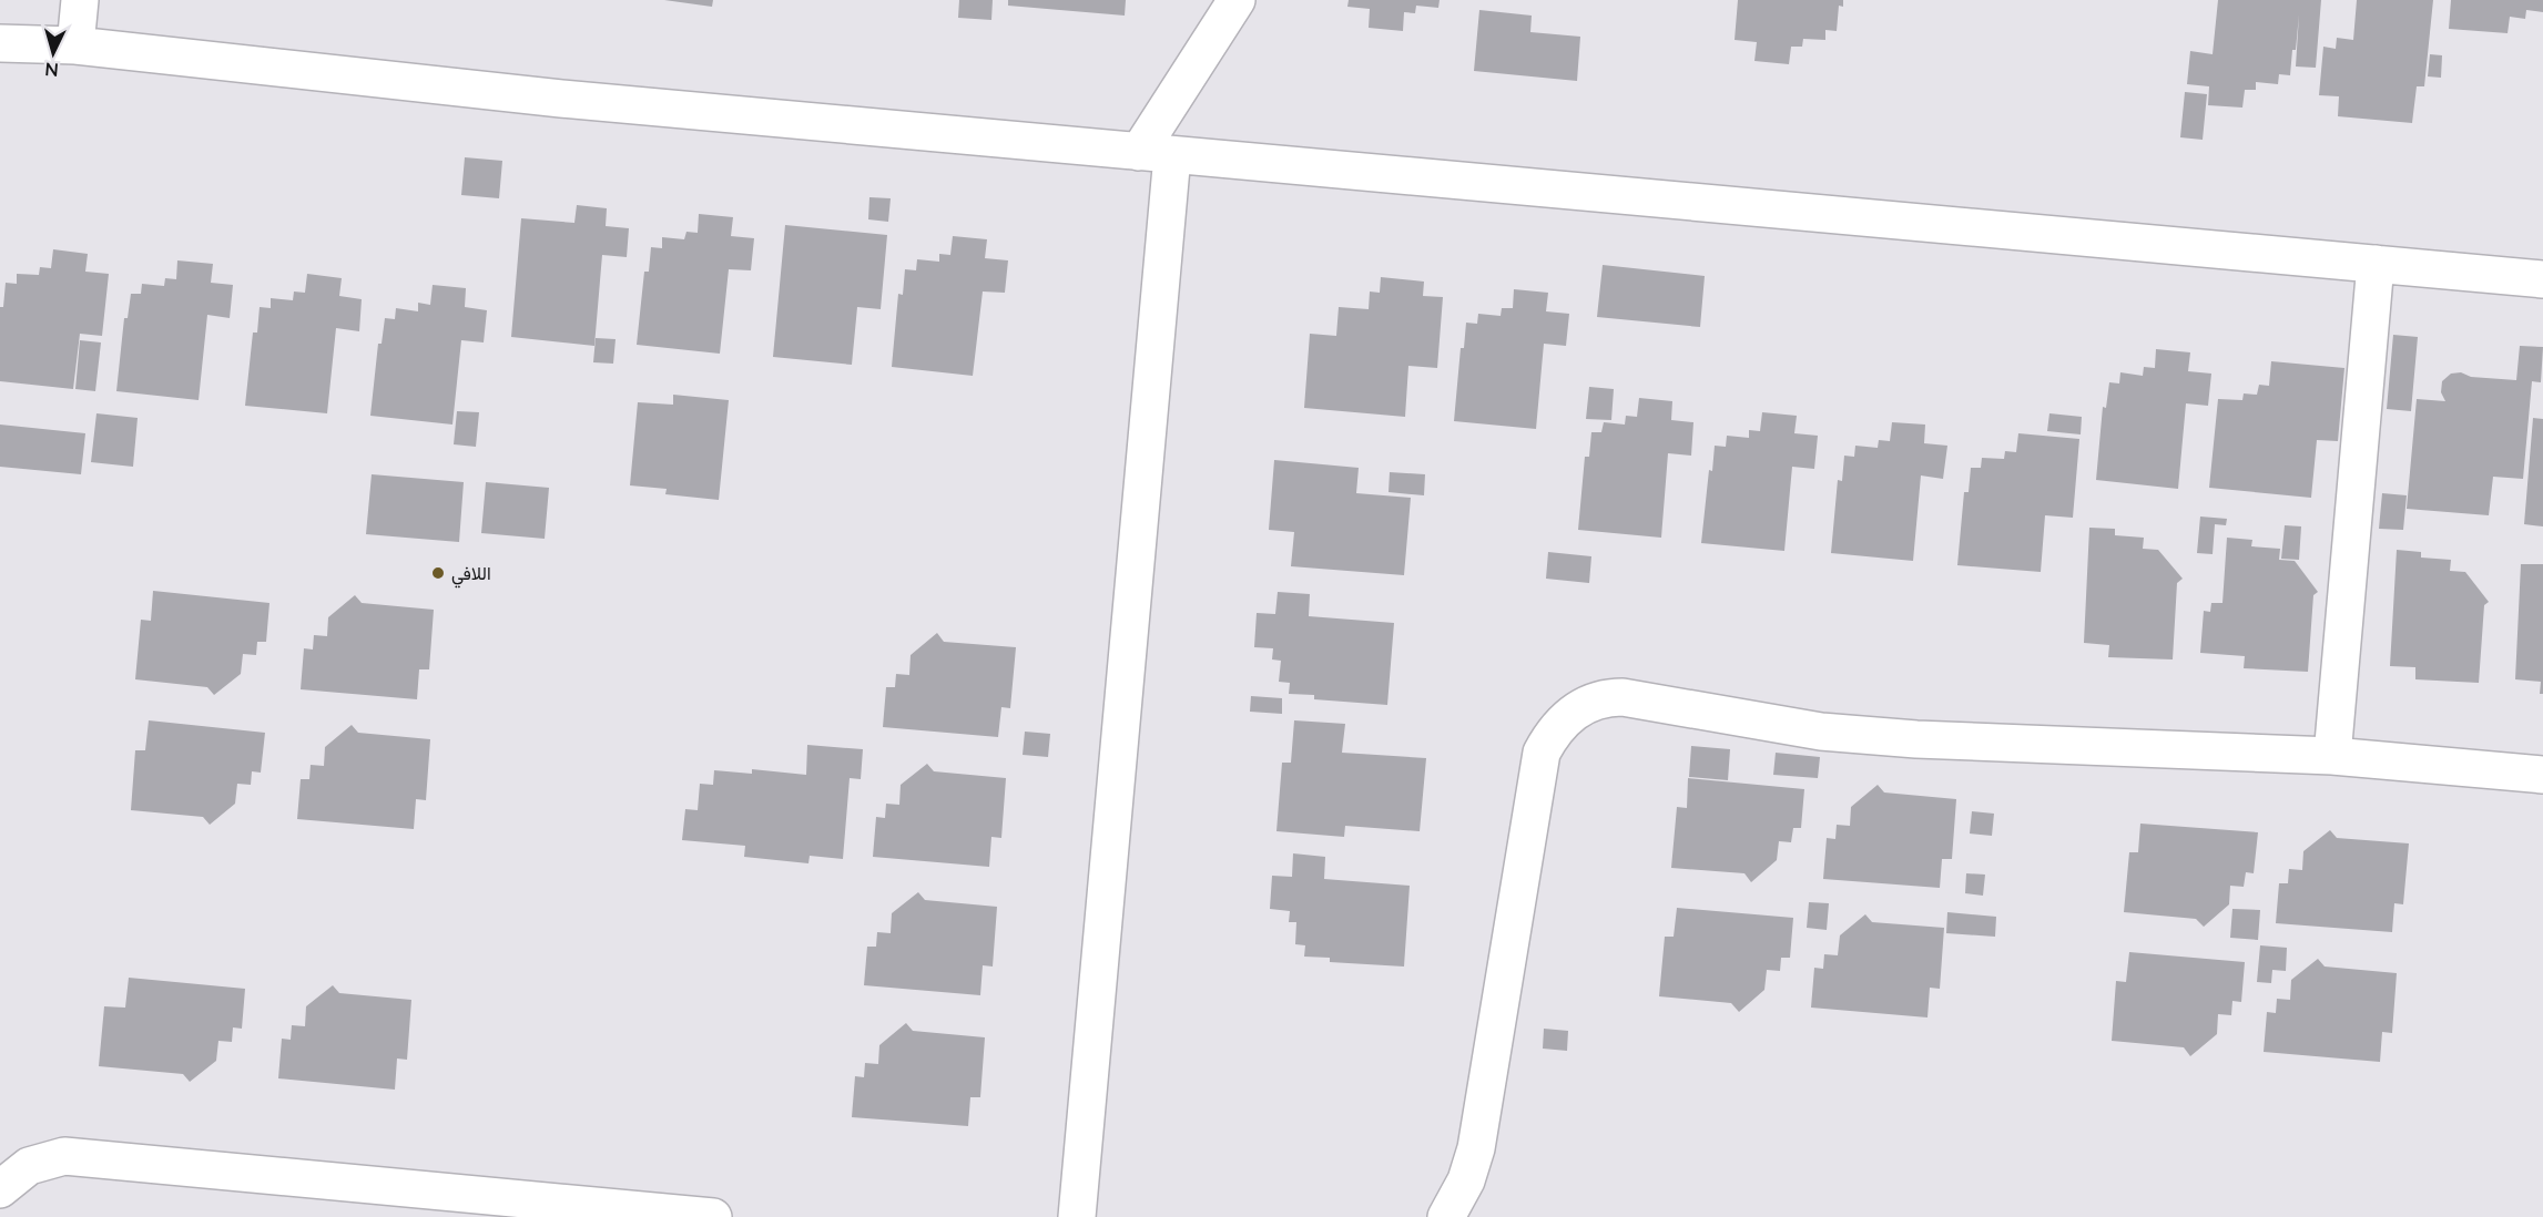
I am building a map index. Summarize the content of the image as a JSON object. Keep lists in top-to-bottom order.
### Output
{
  "places": ["اللافي"],
  "north": "bottom"
}
